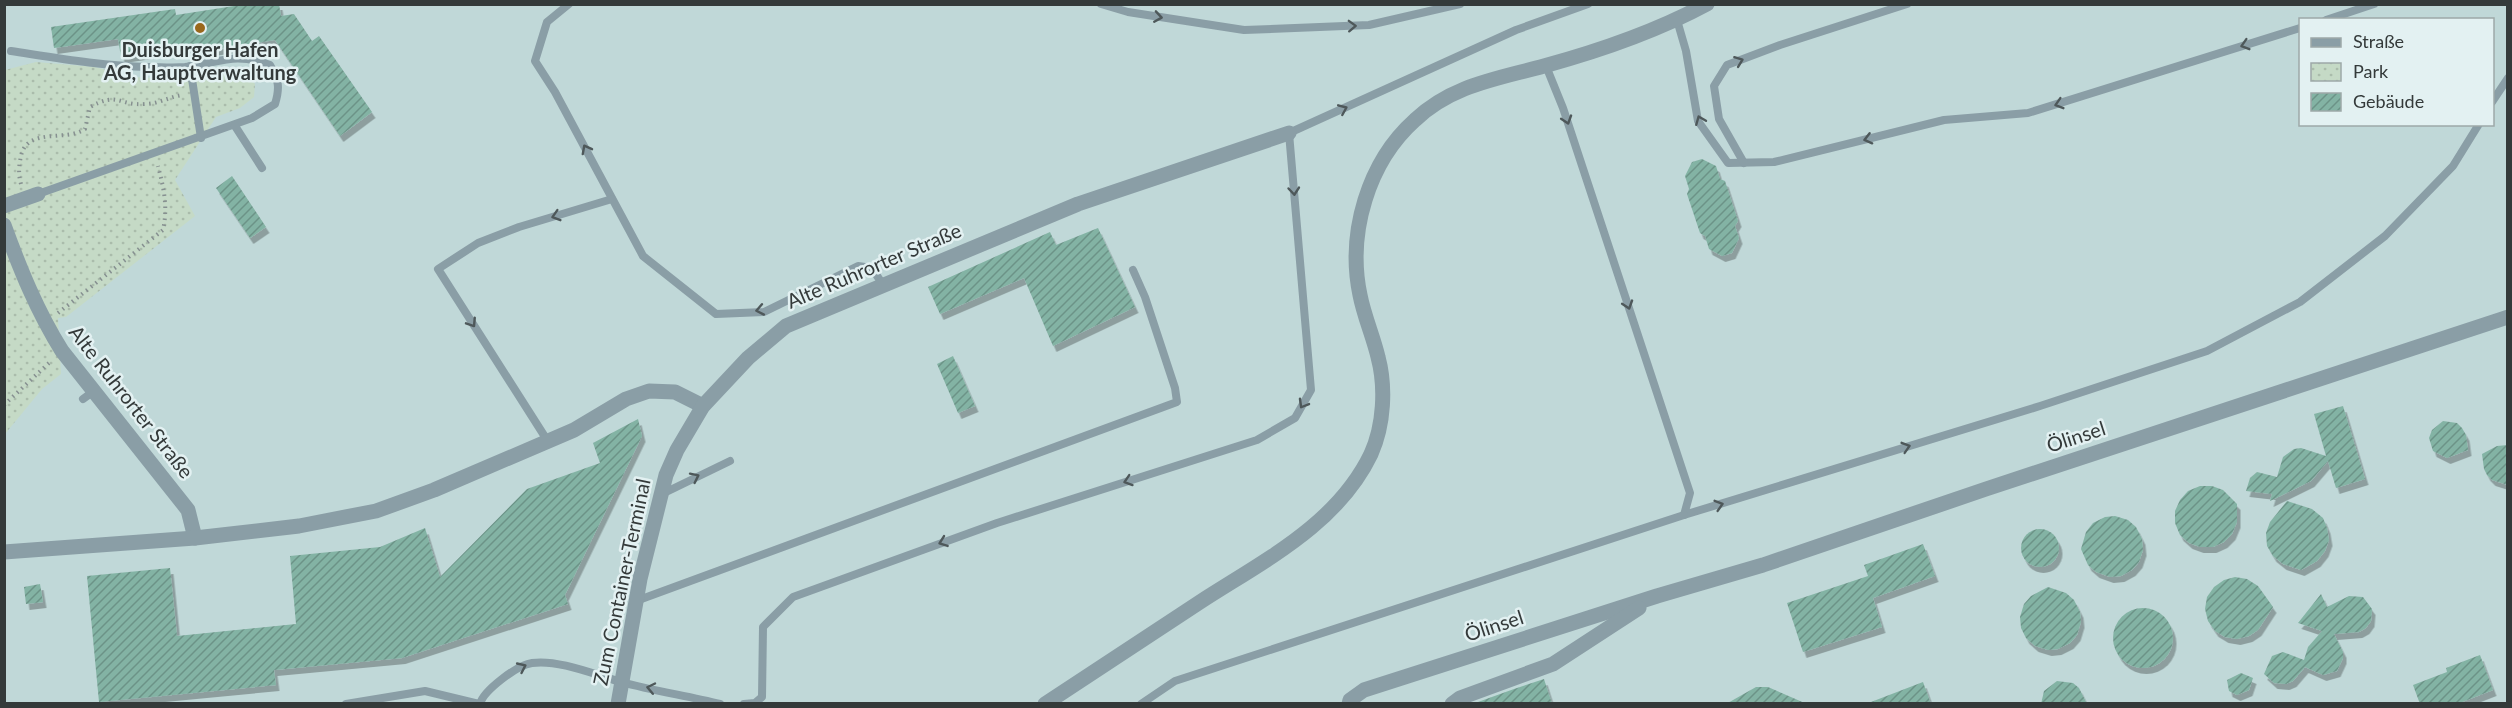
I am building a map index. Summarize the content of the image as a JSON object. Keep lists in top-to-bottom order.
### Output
{
  "streets": {
    "street": ["Alte Ruhrorter Straße", "Ölinsel", "Zum Container-Terminal"]
  },
  "crossings": [
    ["Alte Ruhrorter Straße", "Zum Container-Terminal"]
  ],
  "places": ["Duisburger Hafen AG, Hauptverwaltung"],
  "legend": ["Straße", "Park", "Gebäude"]
}
